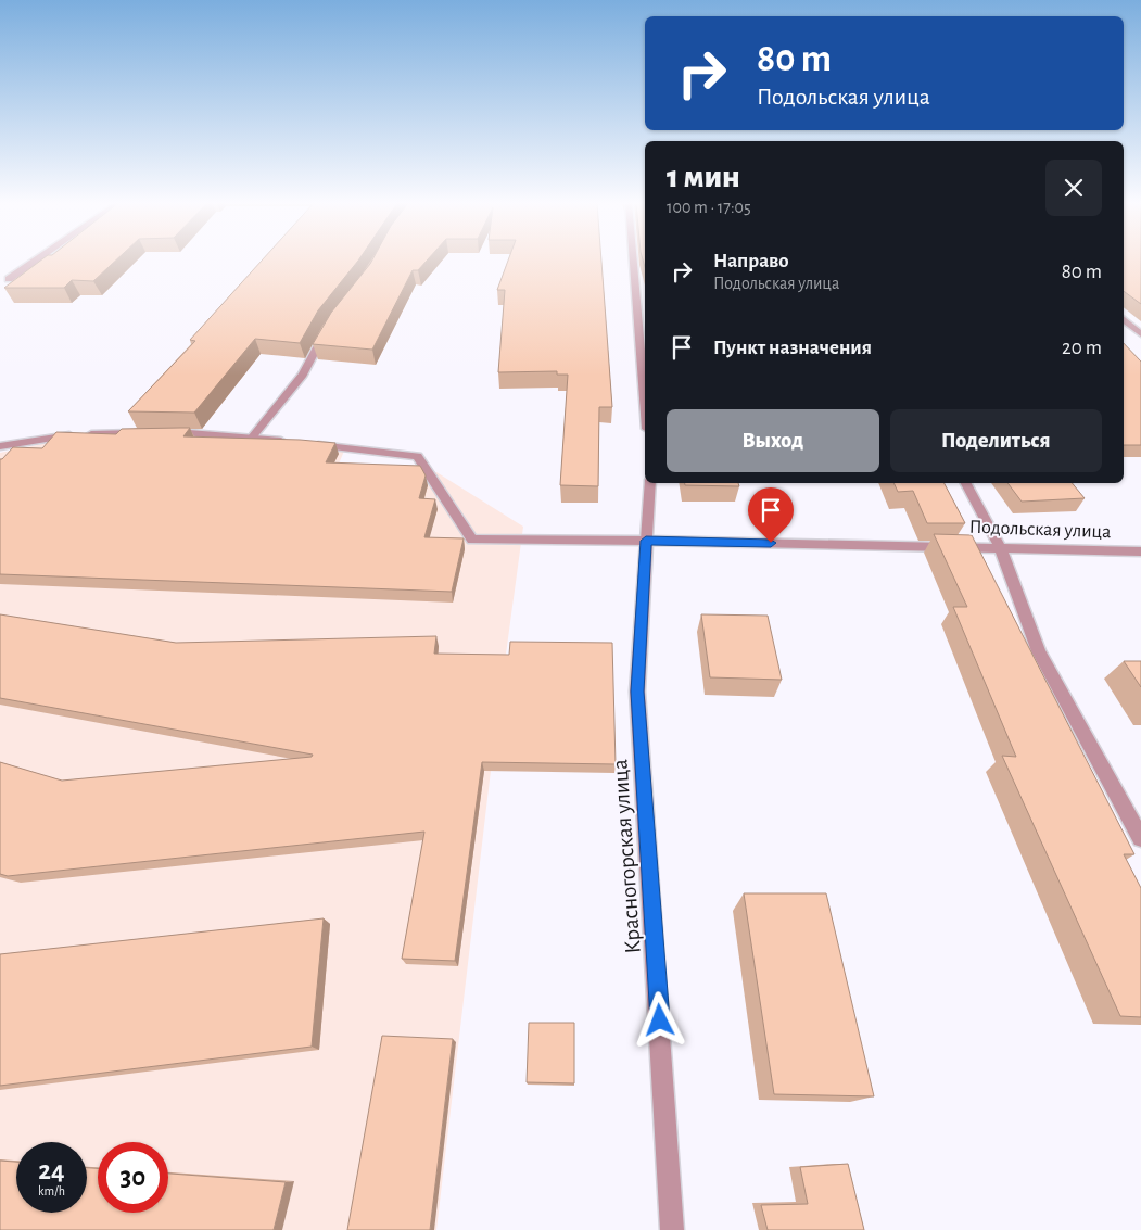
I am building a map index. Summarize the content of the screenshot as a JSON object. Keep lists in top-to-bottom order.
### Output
{
  "streets": {
    "street": ["Подольская улица", "Красногорская улица"]
  },
  "crossings": [
    ["Подольская улица", "Красногорская улица"]
  ],
  "page": {
    "turn": ["80 m", "Подольская улица"],
    "heading": ["1 мин", "100 m · 17:05"],
    "list": [
      {
        "name": "Направо",
        "note": "Подольская улица",
        "value": "80 m"
      },
      {
        "name": "Пункт назначения",
        "value": "20 m"
      }
    ],
    "buttons": ["Выход", "Поделиться"],
    "speed": "24 km/h",
    "limit": "30"
  }
}
